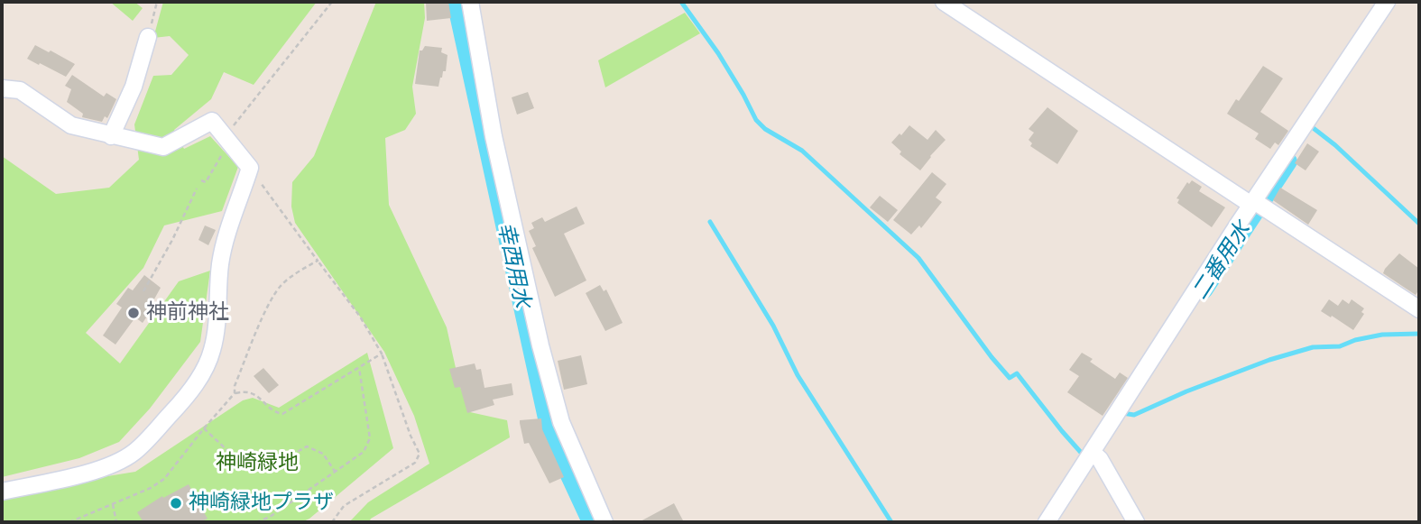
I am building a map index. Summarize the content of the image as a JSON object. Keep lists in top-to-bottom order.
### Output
{
  "water": ["二番用水", "幸西用水"],
  "parks": ["神崎緑地"],
  "places": ["神前神社", "神崎緑地プラザ"]
}
